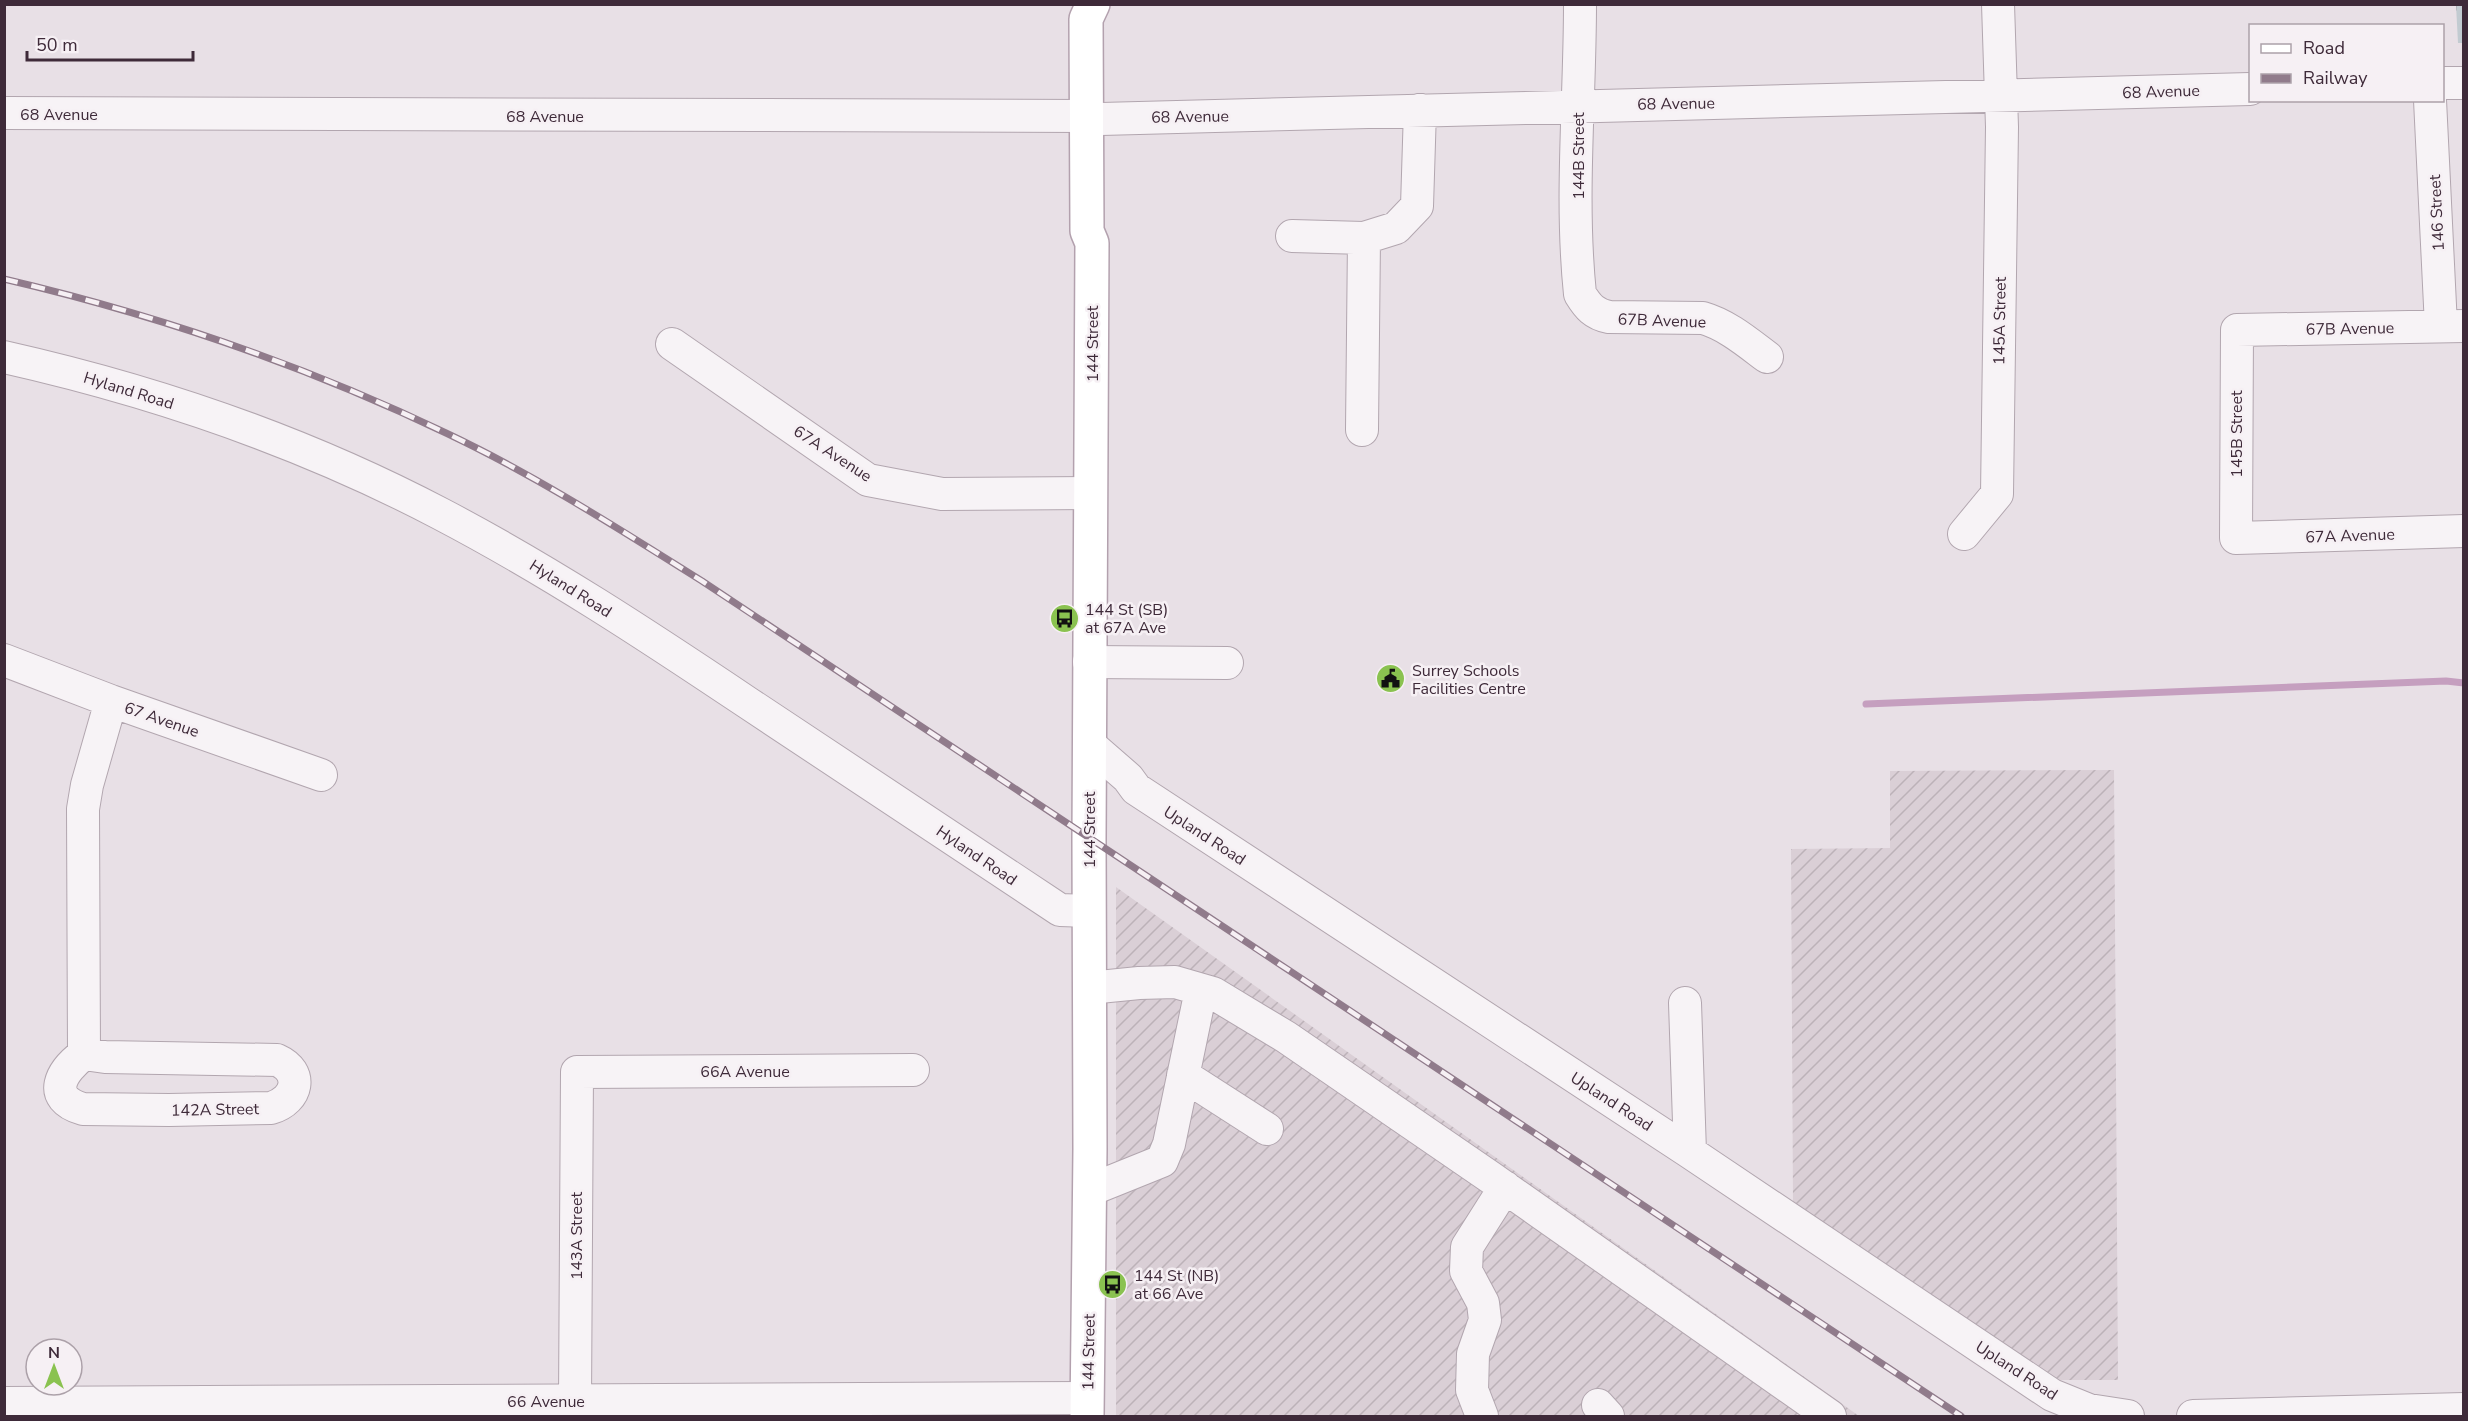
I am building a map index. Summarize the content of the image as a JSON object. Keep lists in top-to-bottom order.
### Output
{
  "streets": {
    "main road": ["144 Street"],
    "street": [
      "68 Avenue",
      "144B Street",
      "146 Street",
      "67B Avenue",
      "145A Street",
      "Hyland Road",
      "145B Street",
      "67A Avenue",
      "67 Avenue",
      "Upland Road",
      "66A Avenue",
      "142A Street",
      "143A Street",
      "66 Avenue"
    ]
  },
  "crossings": [
    ["68 Avenue", "144B Street"],
    ["68 Avenue", "145A Street"],
    ["68 Avenue", "144 Street"],
    ["144B Street", "67B Avenue"],
    ["146 Street", "67B Avenue"],
    ["67B Avenue", "145B Street"],
    ["144 Street", "Hyland Road"],
    ["144 Street", "67A Avenue"],
    ["144 Street", "Upland Road"],
    ["144 Street", "66 Avenue"],
    ["145B Street", "67A Avenue"],
    ["66A Avenue", "143A Street"],
    ["143A Street", "66 Avenue"]
  ],
  "places": {
    "bus stop": ["144 St (SB) at 67A Ave", "144 St (NB) at 66 Ave"],
    "public building": ["Surrey Schools Facilities Centre"]
  },
  "legend": ["Road", "Railway"],
  "scale_bar": "50 m",
  "north": "top"
}
